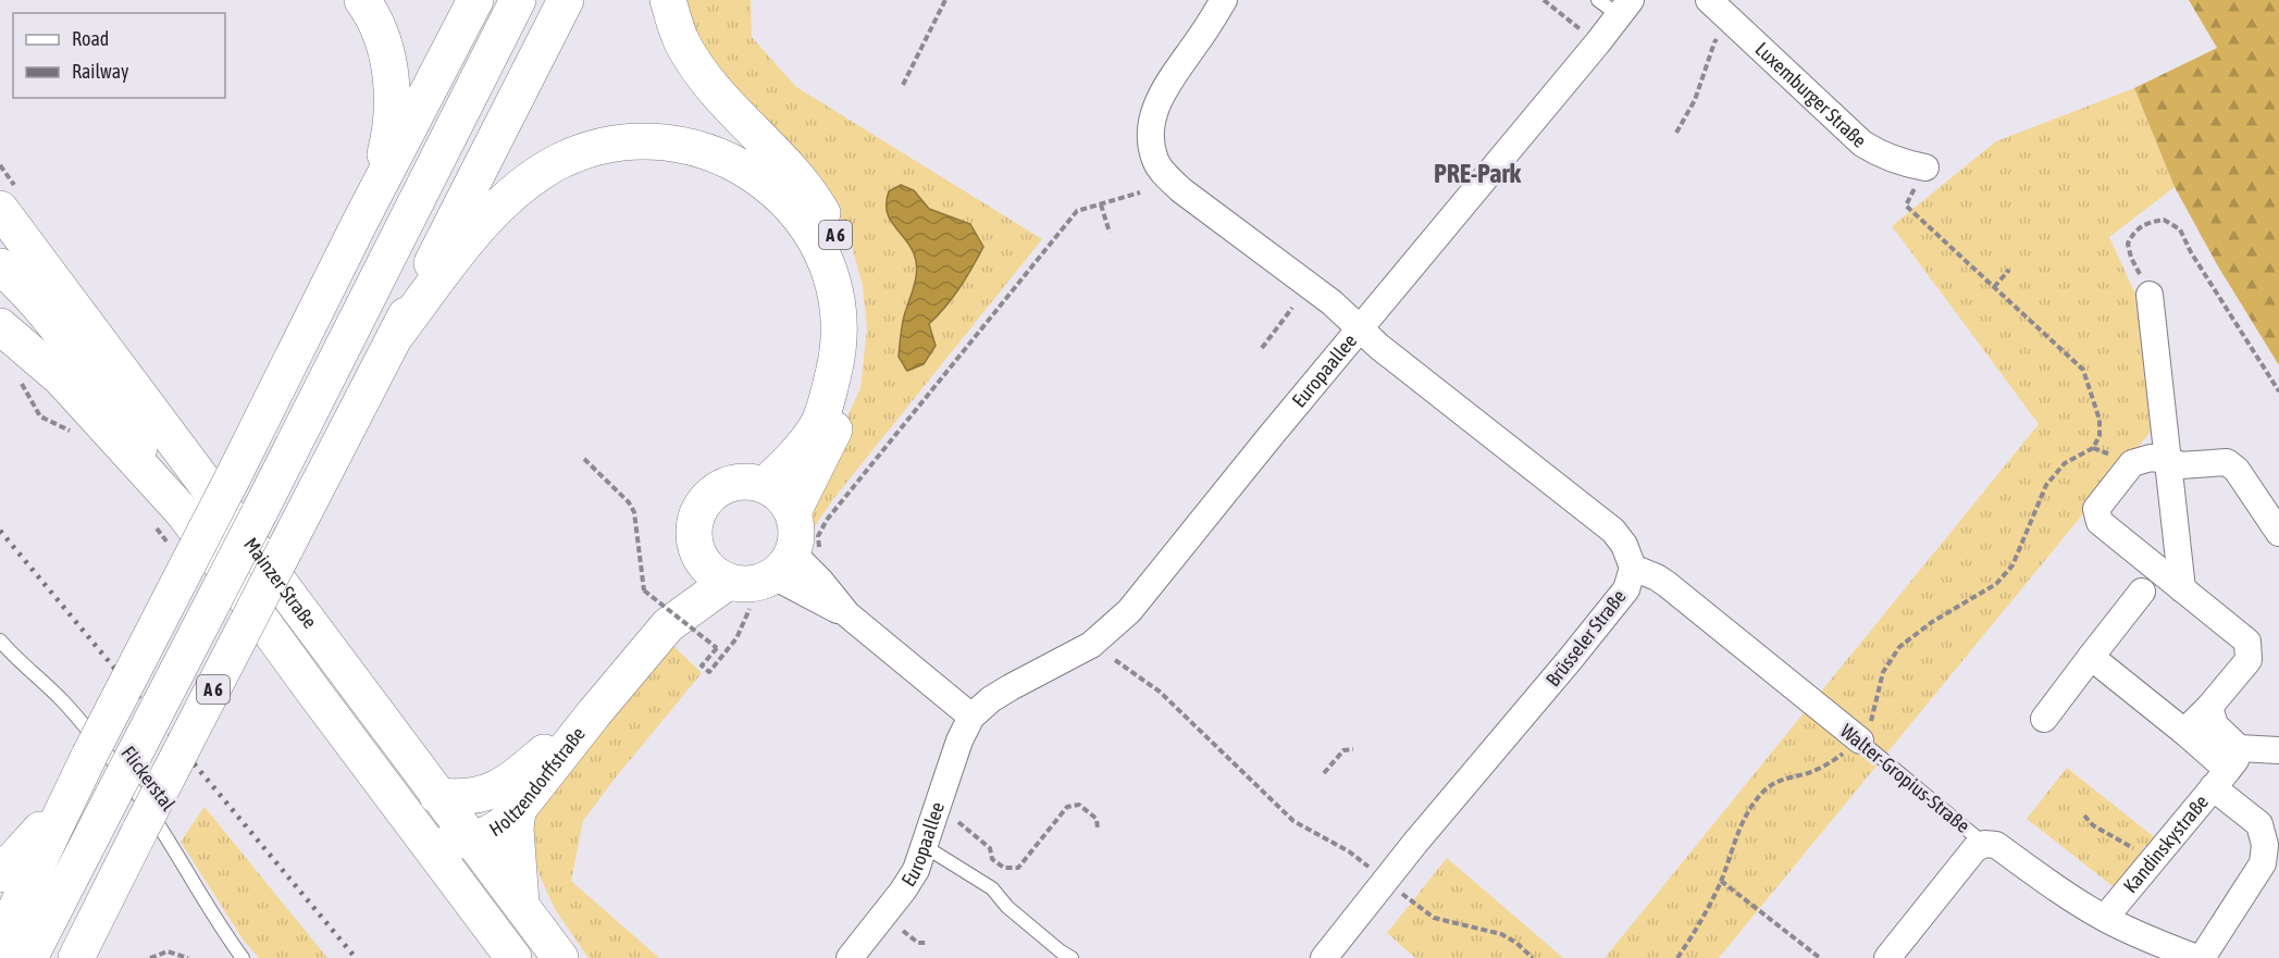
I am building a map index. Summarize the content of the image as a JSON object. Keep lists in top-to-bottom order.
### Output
{
  "streets": {
    "main road": ["A 6", "Mainzer Straße", "Holtzendorffstraße"],
    "street": [
      "Luxemburger Straße",
      "Europaallee",
      "Brüsseler Straße",
      "Walter-Gropius-Straße",
      "Kandinskystraße"
    ],
    "lane": ["Flickerstal"]
  },
  "crossings": [
    ["A 6", "Holtzendorffstraße"],
    ["Europaallee", "Brüsseler Straße"],
    ["Mainzer Straße", "Holtzendorffstraße"],
    ["Brüsseler Straße", "Walter-Gropius-Straße"],
    ["Walter-Gropius-Straße", "Kandinskystraße"]
  ],
  "districts": ["PRE-Park"],
  "legend": ["Road", "Railway"]
}
